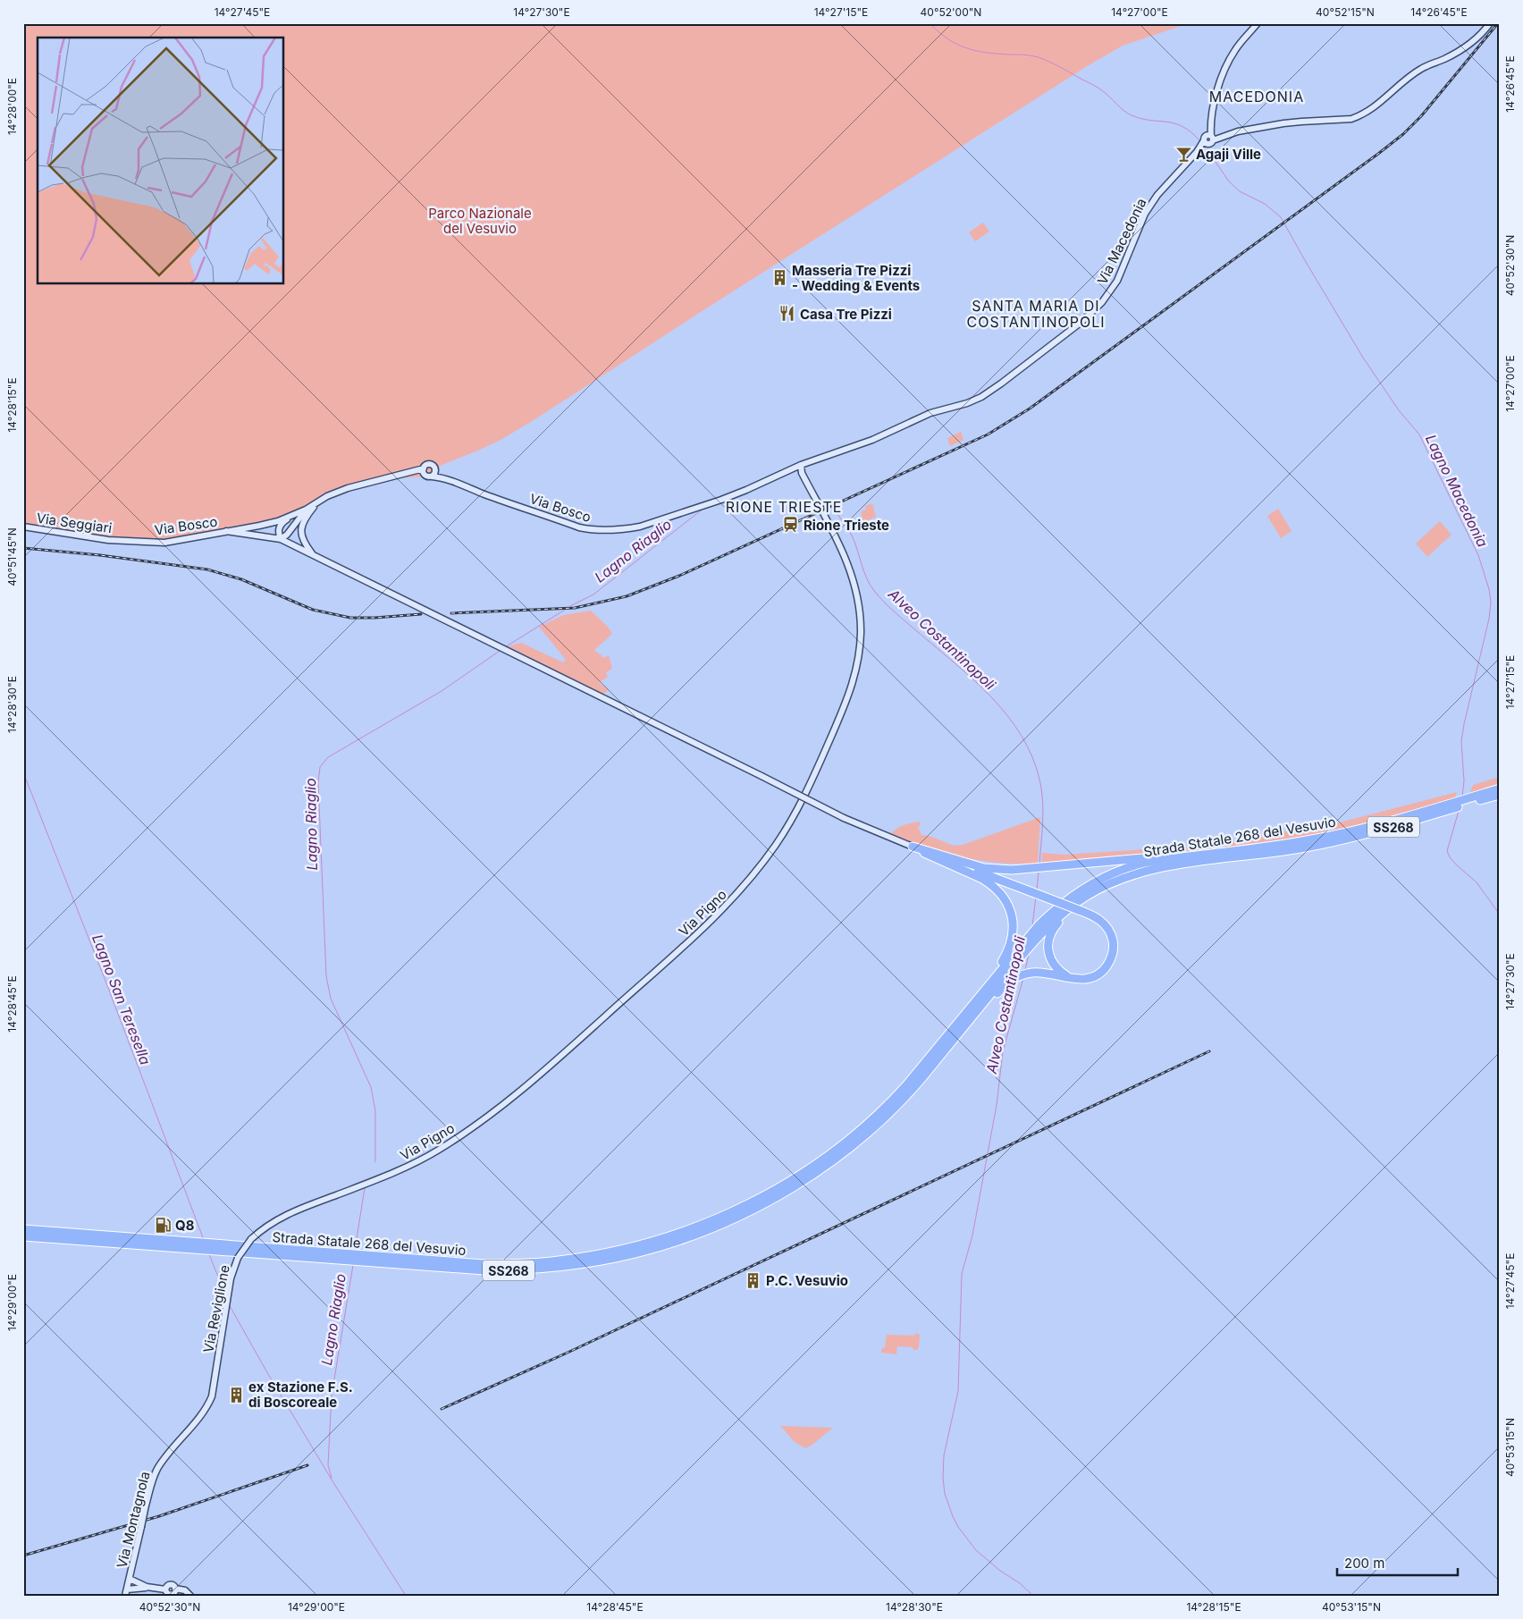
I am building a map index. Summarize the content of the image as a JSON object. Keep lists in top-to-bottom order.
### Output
{
  "streets": {
    "highway": ["SS268", "Strada Statale 268 del Vesuvio"],
    "main road": [
      "Via Macedonia",
      "Via Bosco",
      "Via Seggiari",
      "Via Pigno",
      "Via Reviglione",
      "Via Montagnola"
    ]
  },
  "crossings": [
    ["Via Macedonia", "Via Bosco"],
    ["Via Macedonia", "Via Pigno"],
    ["Via Bosco", "Via Seggiari"],
    ["Via Bosco", "Via Pigno"],
    ["Via Pigno", "Via Reviglione"],
    ["Via Reviglione", "Via Montagnola"]
  ],
  "districts": ["MACEDONIA", "SANTA MARIA DI COSTANTINOPOLI", "RIONE TRIESTE"],
  "water": [
    "Lagno Macedonia",
    "Lagno Riaglio",
    "Alveo Costantinopoli",
    "Lagno San Teresella"
  ],
  "parks": ["Parco Nazionale del Vesuvio"],
  "places": {
    "bar": ["Agaji Ville"],
    "building": ["Masseria Tre Pizzi - Wedding & Events", "P.C. Vesuvio", "ex Stazione F.S. di Boscoreale"],
    "restaurant": ["Casa Tre Pizzi"],
    "station": ["Rione Trieste"],
    "fuel station": ["Q8"]
  },
  "scale_bar": "200 m",
  "coordinates": [
    "14°27'45\"E",
    "14°27'30\"E",
    "14°27'15\"E",
    "40°52'00\"N",
    "14°27'00\"E",
    "40°52'15\"N",
    "14°26'45\"E",
    "14°28'00\"E",
    "40°52'30\"N",
    "14°28'15\"E",
    "40°51'45\"N",
    "14°28'30\"E",
    "14°28'45\"E",
    "14°29'00\"E",
    "40°53'15\"N"
  ]
}
